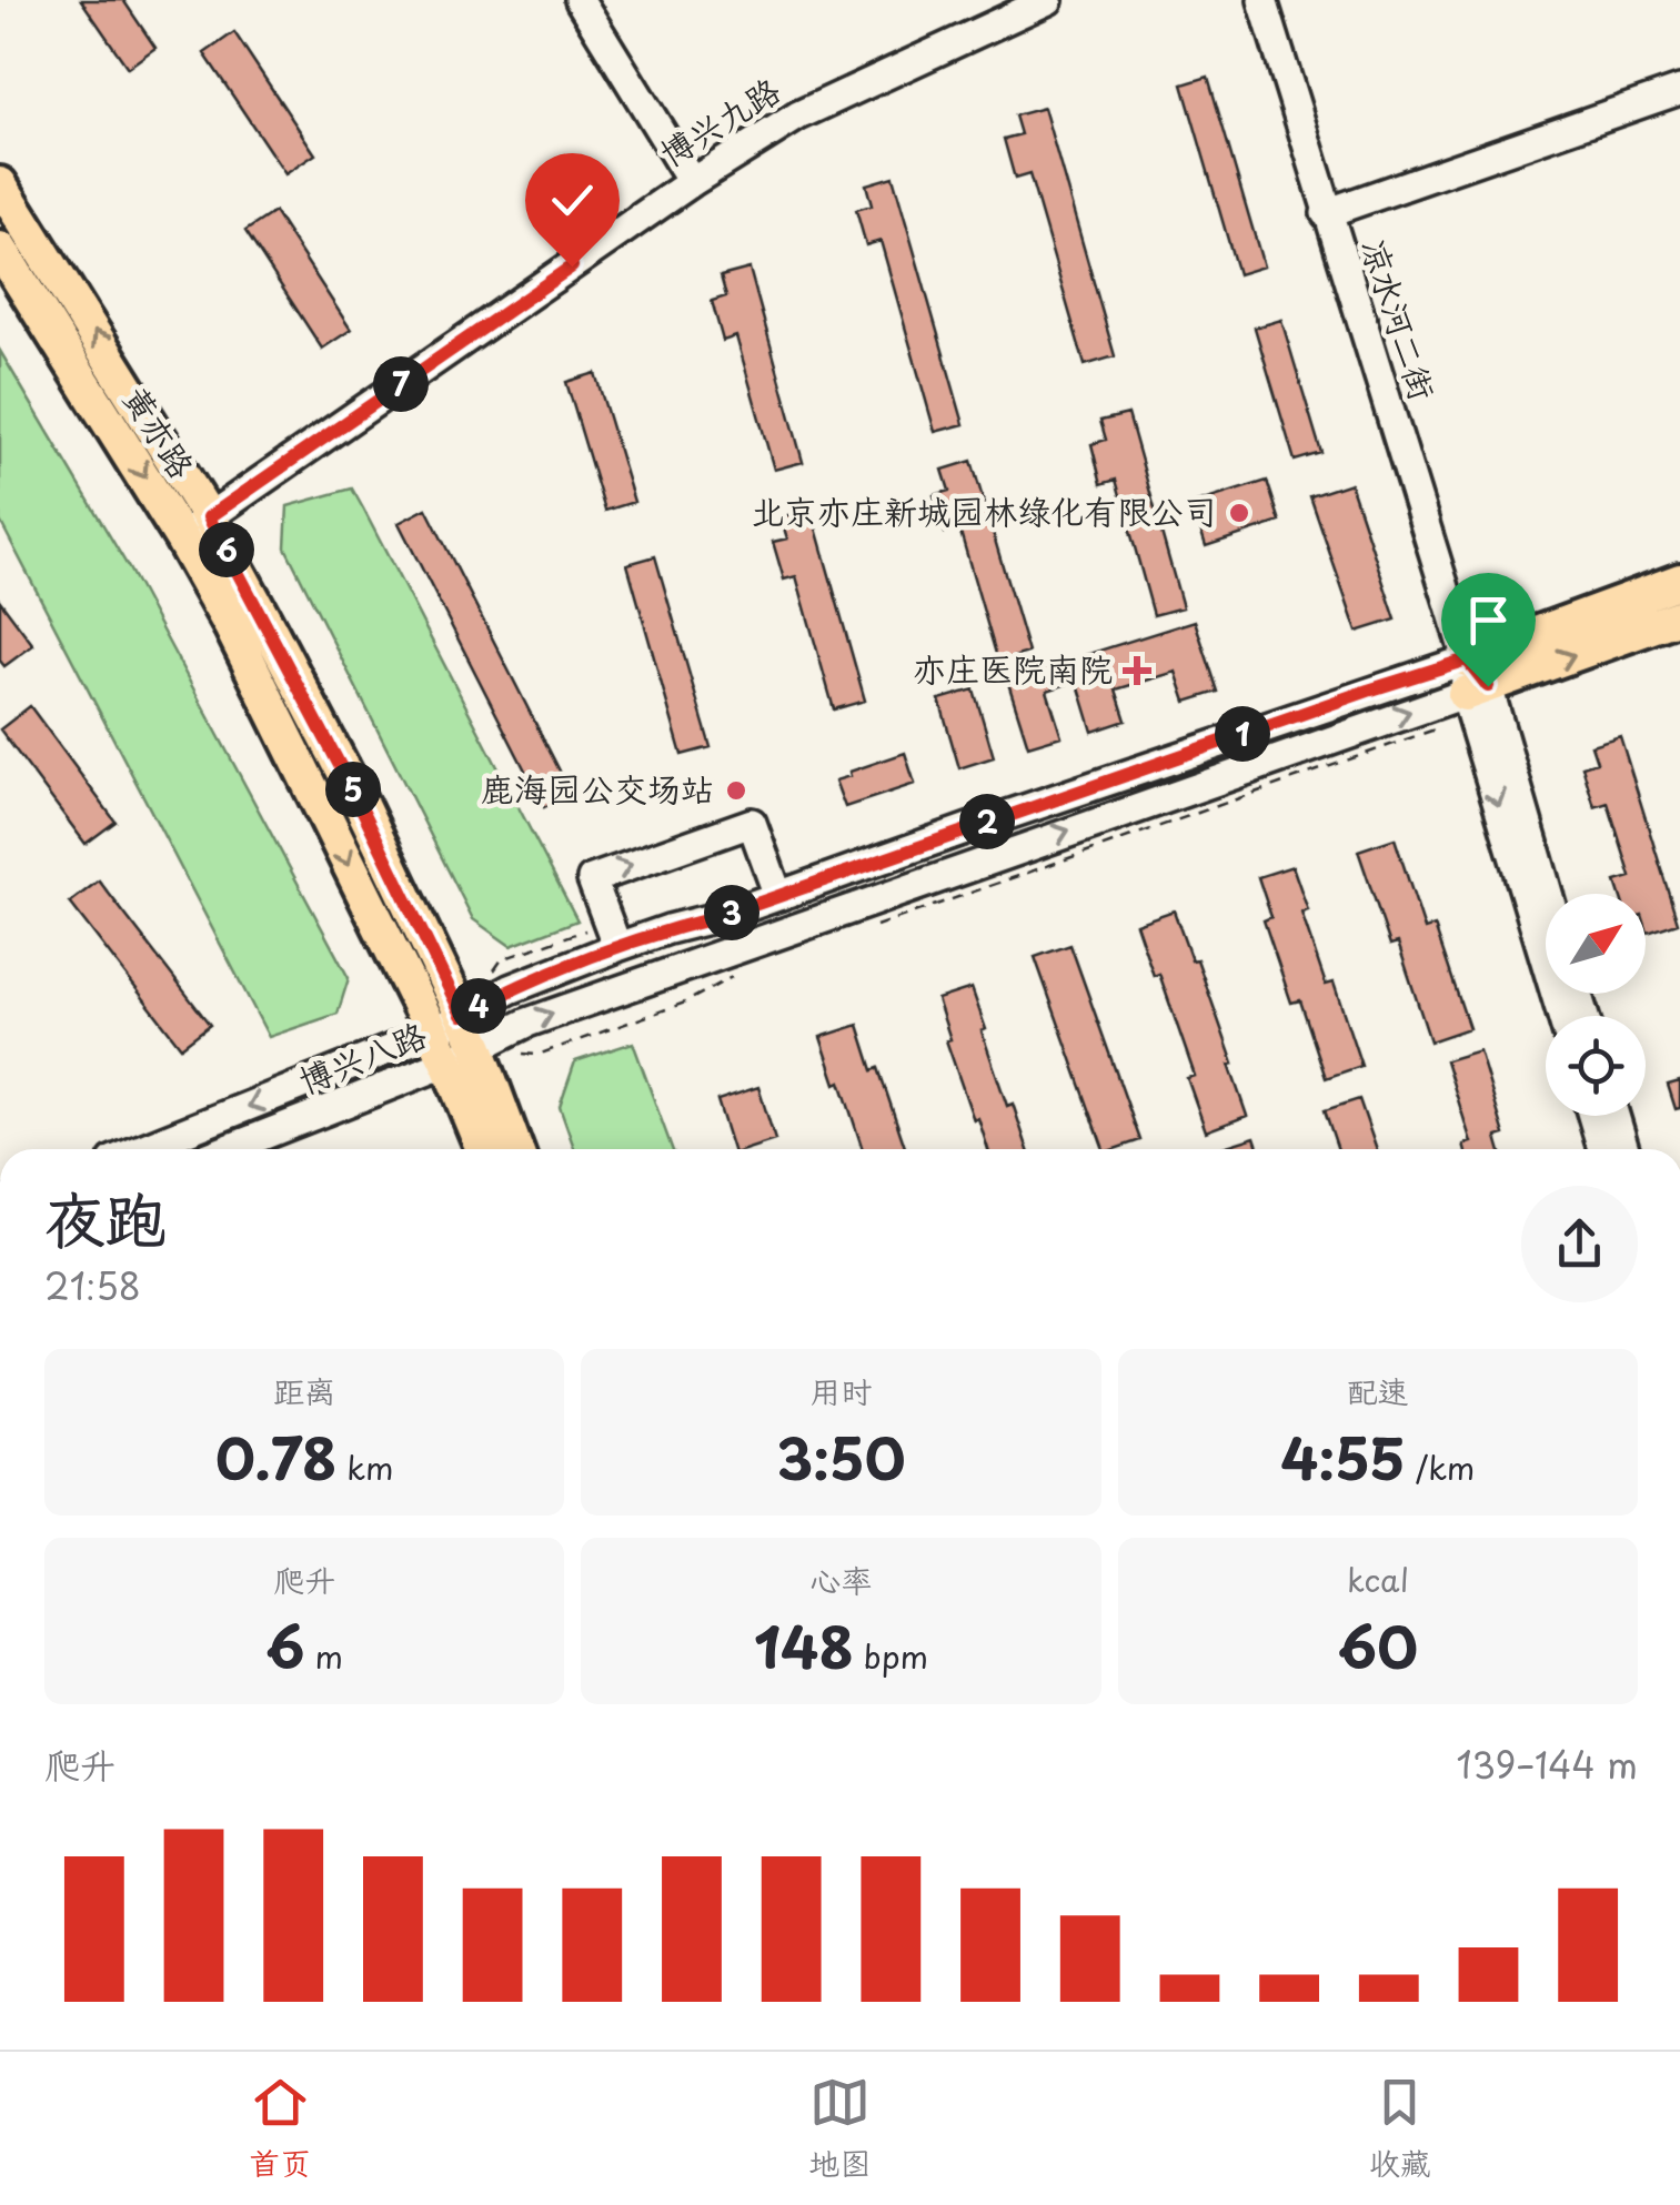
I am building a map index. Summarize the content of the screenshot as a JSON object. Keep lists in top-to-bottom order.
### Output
{
  "streets": {
    "main road": ["黄亦路", "博兴八路"],
    "street": ["博兴九路", "凉水河二街"]
  },
  "crossings": [
    ["博兴九路", "黄亦路"],
    ["凉水河二街", "博兴八路"],
    ["黄亦路", "博兴八路"]
  ],
  "places": {
    "other": ["北京亦庄新城园林绿化有限公司", "鹿海园公交场站"],
    "health": ["亦庄医院南院"]
  },
  "north": "top right",
  "page": {
    "pins": [
      "7",
      "6",
      "1",
      "5",
      "2",
      "3",
      "4"
    ],
    "heading": ["夜跑", "21:58"],
    "stats": [
      ["距离", "0.78 km"],
      ["用时", "3:50"],
      ["配速", "4:55 /km"],
      ["爬升", "6 m"],
      ["心率", "148 bpm"],
      ["kcal", "60"]
    ],
    "chart": ["爬升", "139–144 m"],
    "tabs": ["首页", "地图", "收藏"]
  }
}
